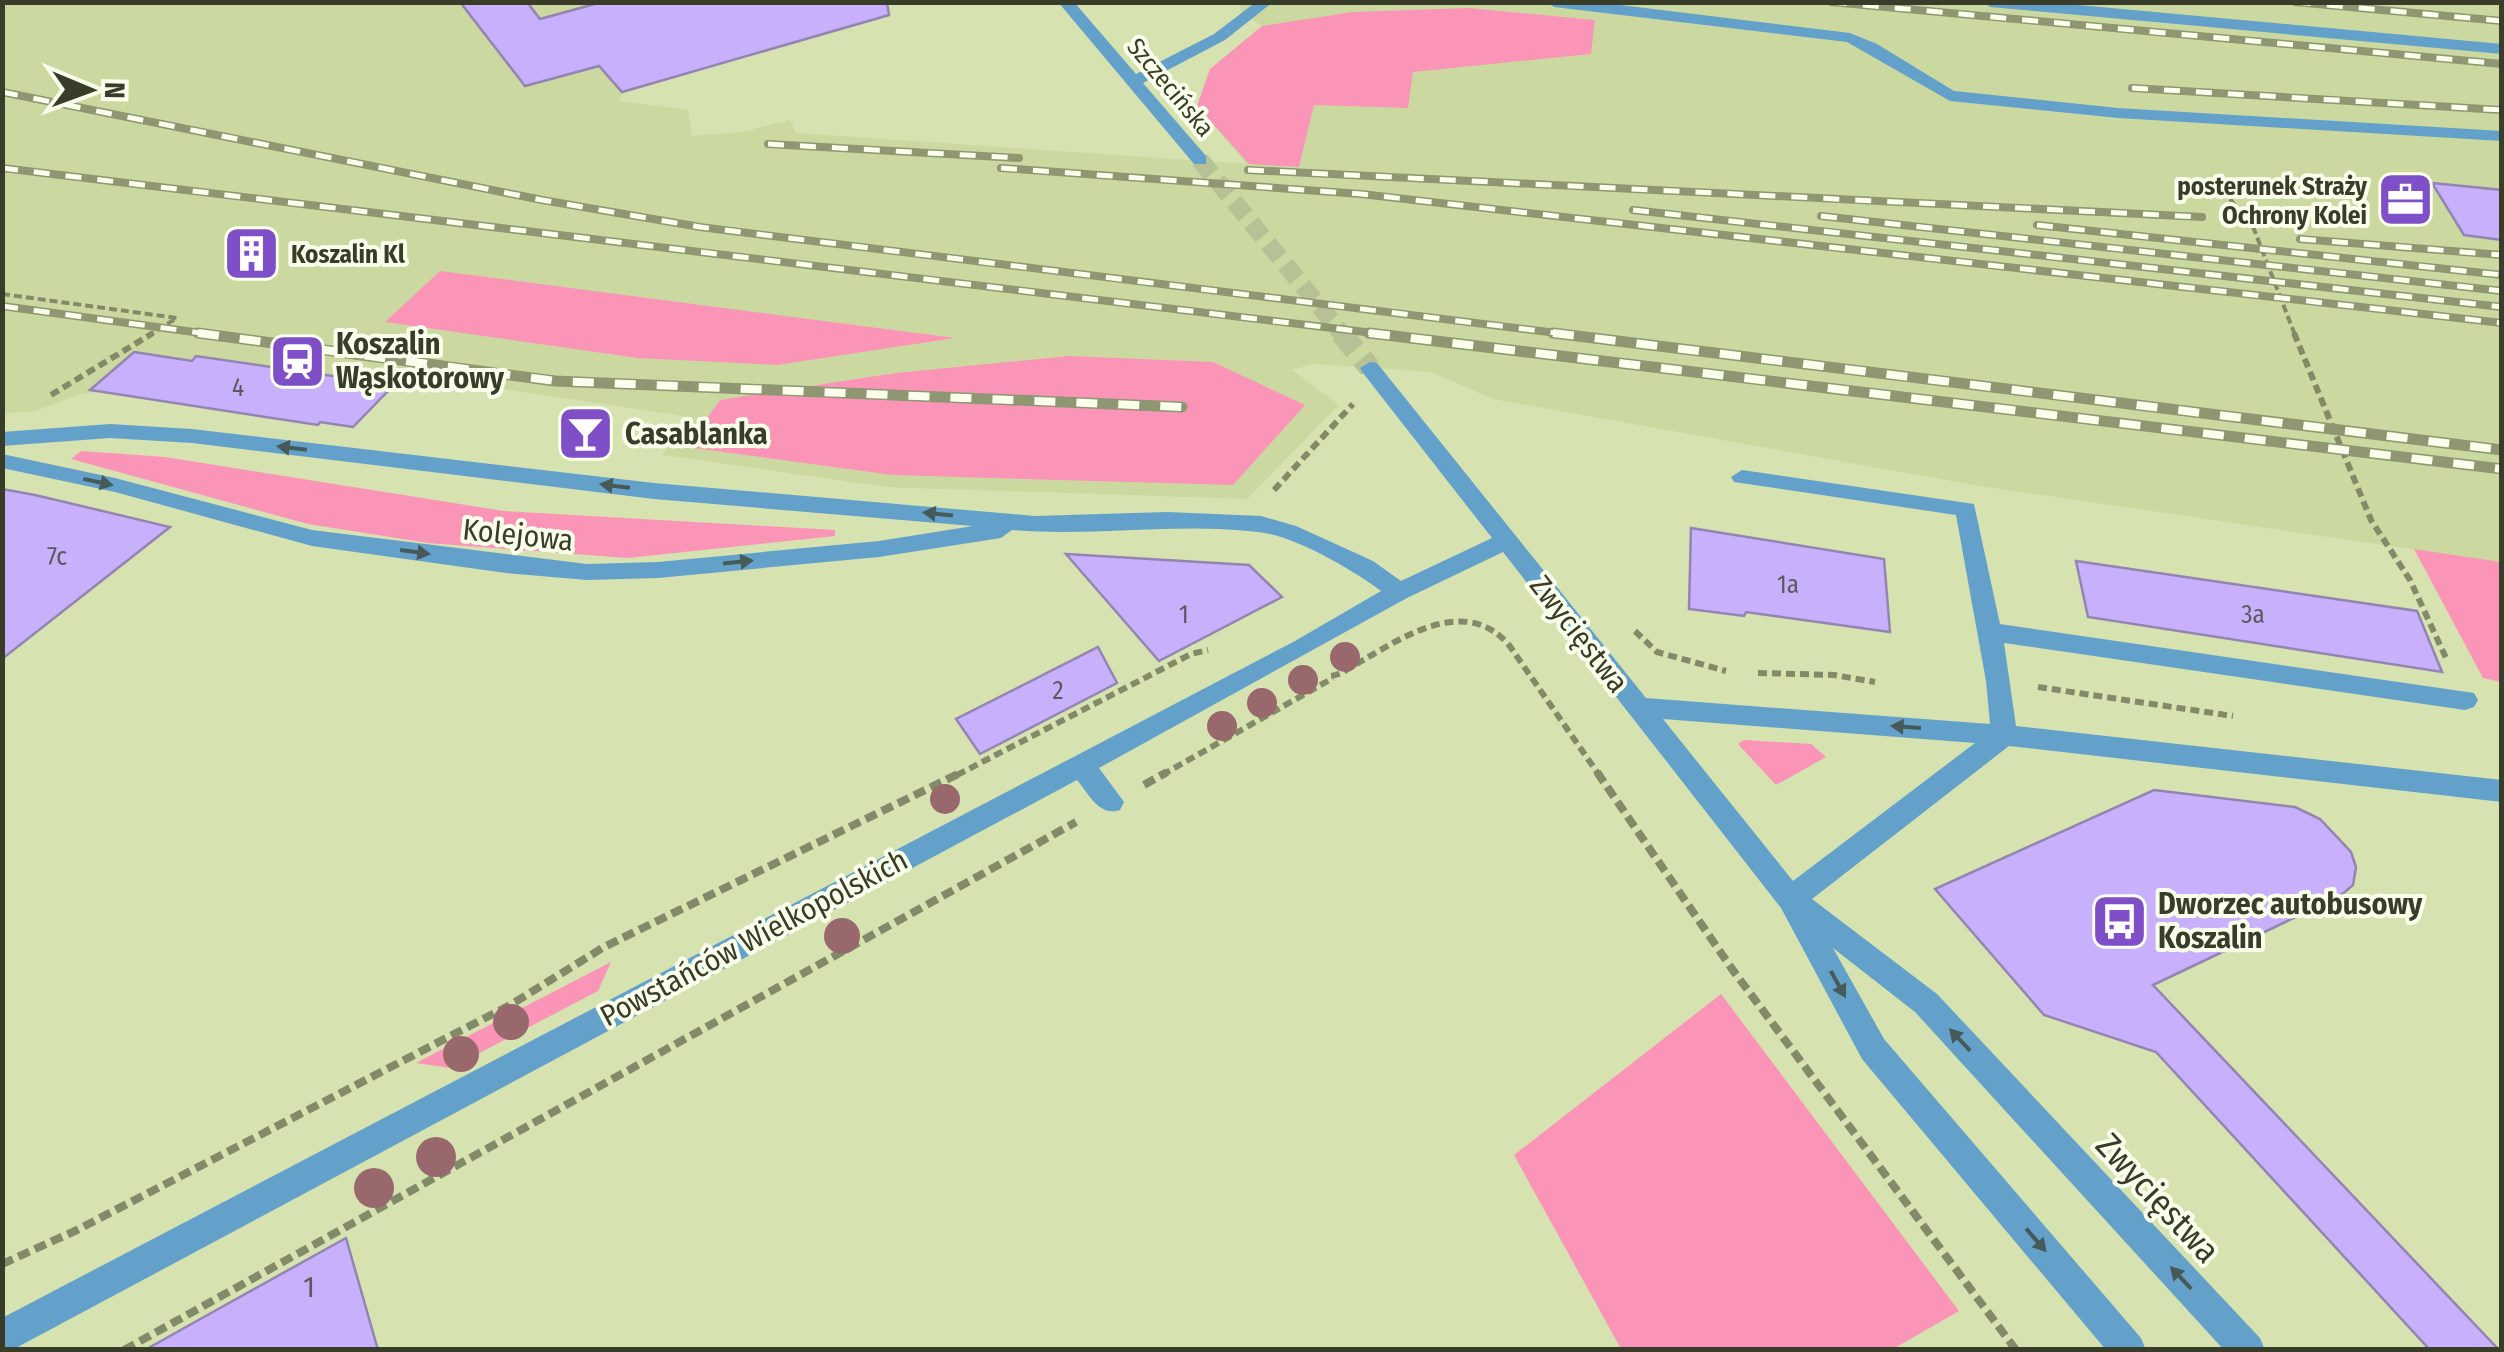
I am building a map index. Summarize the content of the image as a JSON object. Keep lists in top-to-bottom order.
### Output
{
  "streets": {
    "street": [
      "Szczecińska",
      "Kolejowa",
      "Zwycięstwa",
      "Powstańców Wielkopolskich"
    ]
  },
  "crossings": [
    ["Kolejowa", "Powstańców Wielkopolskich"],
    ["Zwycięstwa", "Powstańców Wielkopolskich"]
  ],
  "places": {
    "office": ["posterunek Straży Ochrony Kolei"],
    "building": ["Koszalin Kl"],
    "station": ["Koszalin Wąskotorowy"],
    "bar": ["Casablanka"],
    "bus stop": ["Dworzec autobusowy Koszalin"]
  },
  "house_numbers": [
    "4",
    "7c",
    "1a",
    "1",
    "3a",
    "2",
    "1"
  ],
  "north": "right"
}
